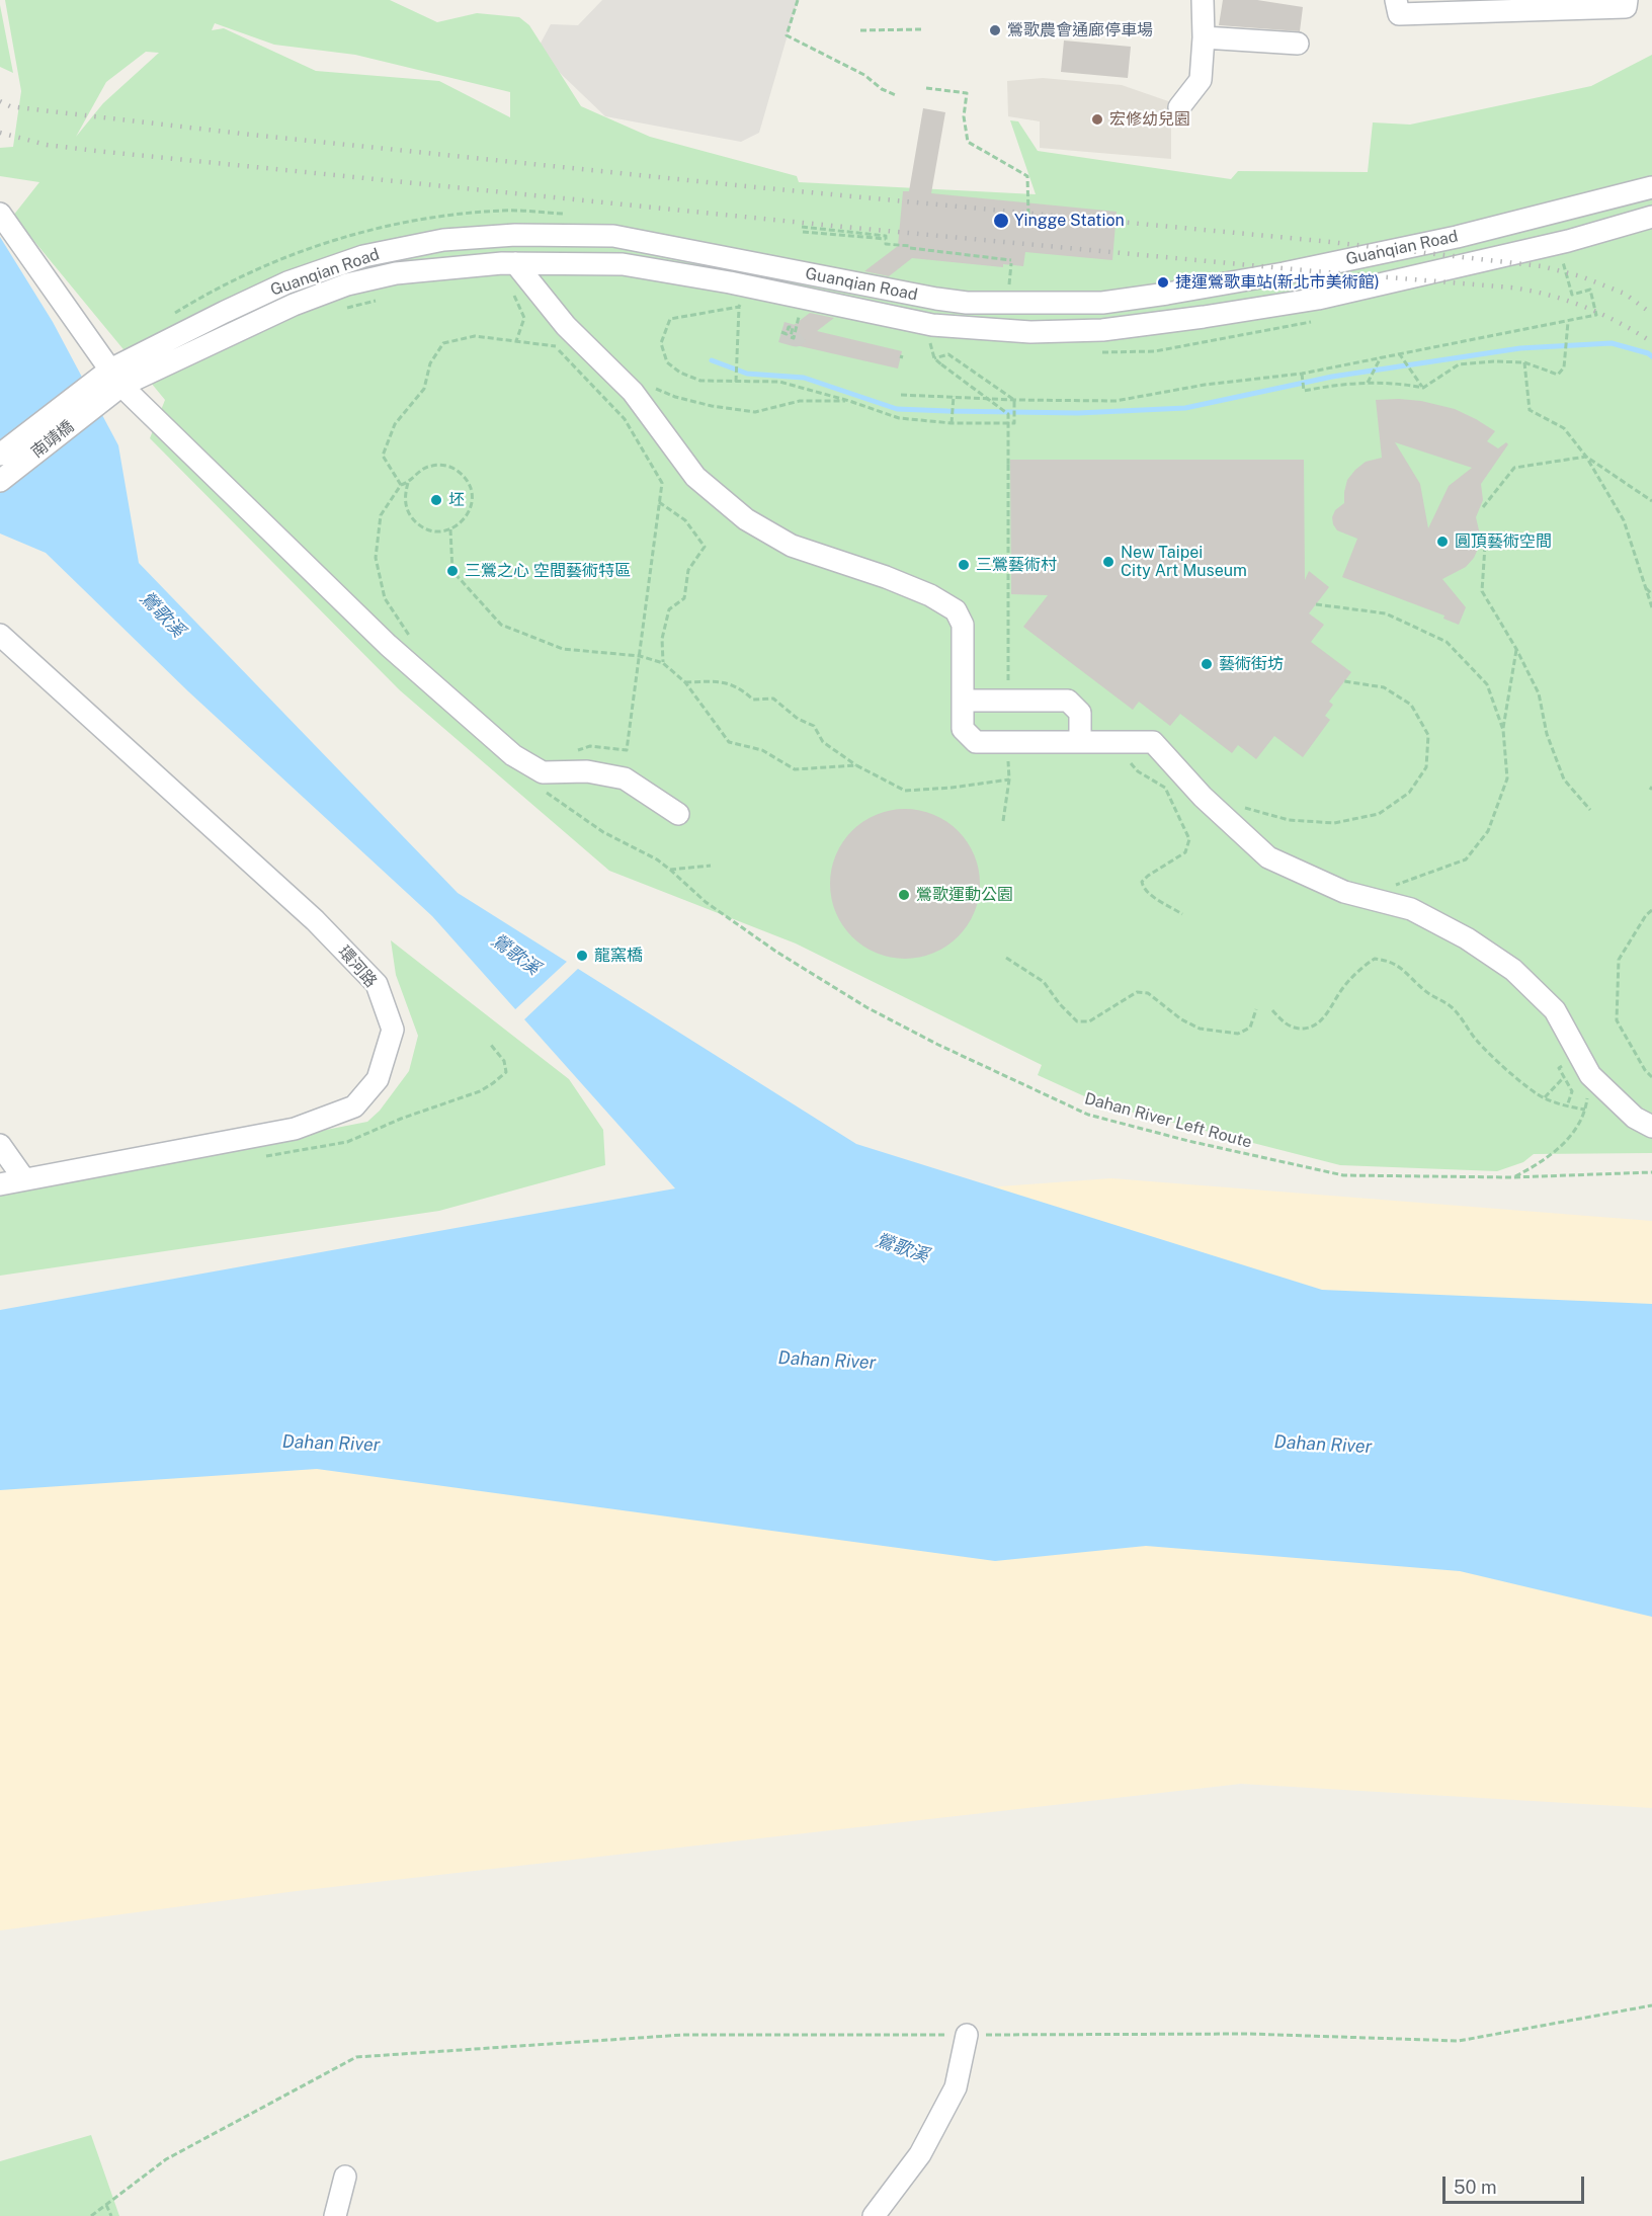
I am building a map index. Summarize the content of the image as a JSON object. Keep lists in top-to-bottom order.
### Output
{
  "streets": {
    "street": ["Guanqian Road", "南靖橋", "環河路"],
    "path": ["Dahan River Left Route"]
  },
  "crossings": [
    ["Guanqian Road", "南靖橋"]
  ],
  "water": ["鶯歌溪", "Dahan River"],
  "places": [
    "鶯歌農會通廊停車場",
    "宏修幼兒園",
    "Yingge Station",
    "捷運鶯歌車站(新北市美術館)",
    "坯",
    "圓頂藝術空間",
    "New Taipei City Art Museum",
    "三鶯藝術村",
    "三鶯之心 空間藝術特區",
    "藝術街坊",
    "鶯歌運動公園",
    "龍窯橋"
  ],
  "scale_bar": "50 m"
}
